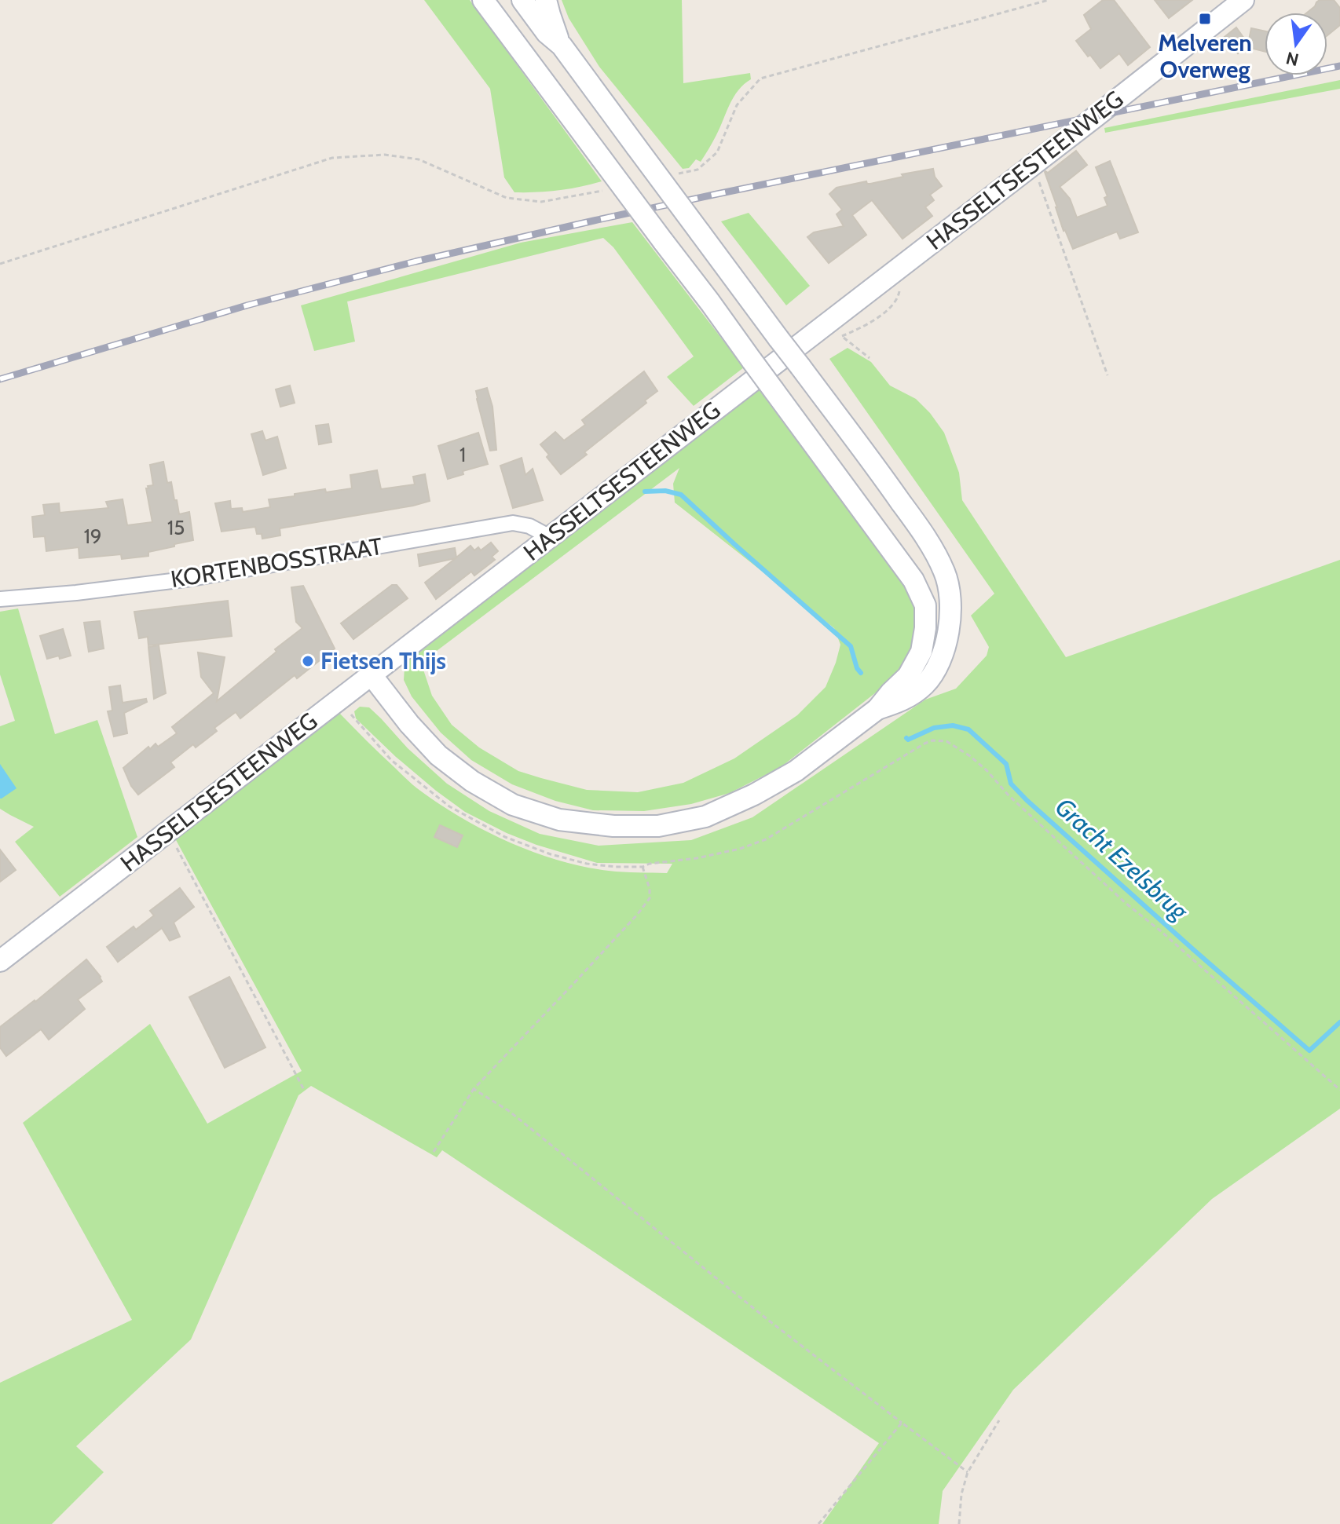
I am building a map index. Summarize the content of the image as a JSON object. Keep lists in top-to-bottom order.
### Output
{
  "streets": {
    "main road": ["HASSELTSESTEENWEG"],
    "street": ["KORTENBOSSTRAAT"]
  },
  "crossings": [
    ["HASSELTSESTEENWEG", "KORTENBOSSTRAAT"]
  ],
  "water": ["Gracht Ezelsbrug"],
  "places": {
    "transit": ["Melveren Overweg"],
    "other": ["Fietsen Thijs"]
  },
  "house_numbers": ["1", "15", "19"],
  "north": "bottom"
}
